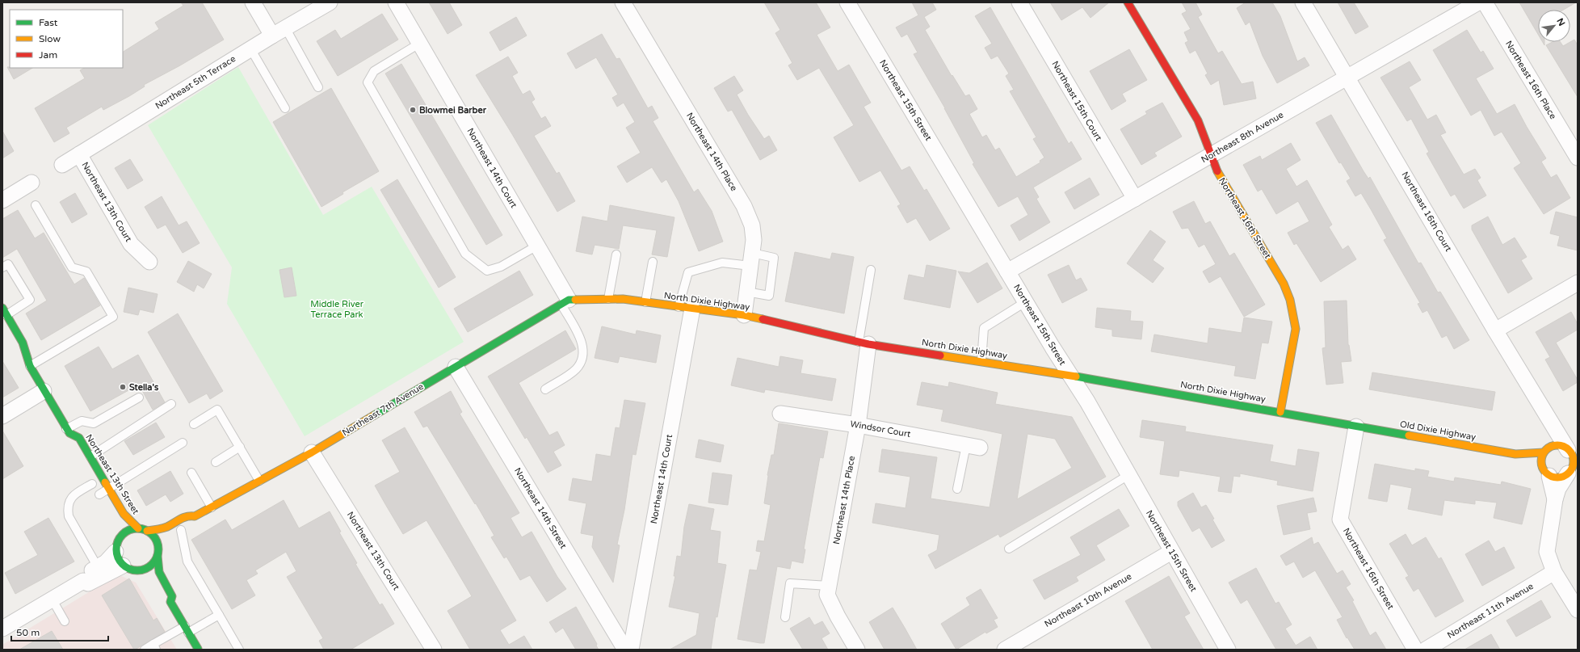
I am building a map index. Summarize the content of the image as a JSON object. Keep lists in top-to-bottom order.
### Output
{
  "streets": {
    "street": [
      "Northeast 16th Place",
      "Northeast 5th Terrace",
      "Northeast 15th Street",
      "Northeast 15th Court",
      "Northeast 8th Avenue",
      "Northeast 14th Place",
      "Northeast 14th Court",
      "Northeast 13th Court",
      "Northeast 16th Court",
      "Northeast 16th Street",
      "North Dixie Highway",
      "Northeast 7th Avenue",
      "Windsor Court",
      "Old Dixie Highway",
      "Northeast 13th Street",
      "Northeast 14th Street",
      "Northeast 10th Avenue",
      "Northeast 11th Avenue"
    ]
  },
  "crossings": [
    ["Northeast 5th Terrace", "Northeast 13th Court"],
    ["Northeast 15th Street", "Northeast 8th Avenue"],
    ["Northeast 15th Street", "North Dixie Highway"],
    ["Northeast 15th Street", "Northeast 10th Avenue"],
    ["Northeast 15th Court", "Northeast 8th Avenue"],
    ["Northeast 8th Avenue", "Northeast 16th Court"],
    ["Northeast 8th Avenue", "Northeast 16th Street"],
    ["Northeast 14th Place", "North Dixie Highway"],
    ["Northeast 14th Place", "Windsor Court"],
    ["Northeast 14th Court", "North Dixie Highway"],
    ["Northeast 14th Court", "Northeast 7th Avenue"],
    ["Northeast 13th Court", "Northeast 7th Avenue"],
    ["Northeast 16th Court", "Old Dixie Highway"],
    ["Northeast 16th Street", "North Dixie Highway"],
    ["Northeast 16th Street", "Old Dixie Highway"],
    ["North Dixie Highway", "Northeast 7th Avenue"],
    ["North Dixie Highway", "Old Dixie Highway"],
    ["Northeast 7th Avenue", "Northeast 13th Street"],
    ["Northeast 7th Avenue", "Northeast 14th Street"]
  ],
  "parks": ["Middle River Terrace Park"],
  "places": ["Blowmei Barber", "Stella's"],
  "legend": ["Fast", "Slow", "Jam"],
  "scale_bar": "50 m",
  "north": "top right"
}
